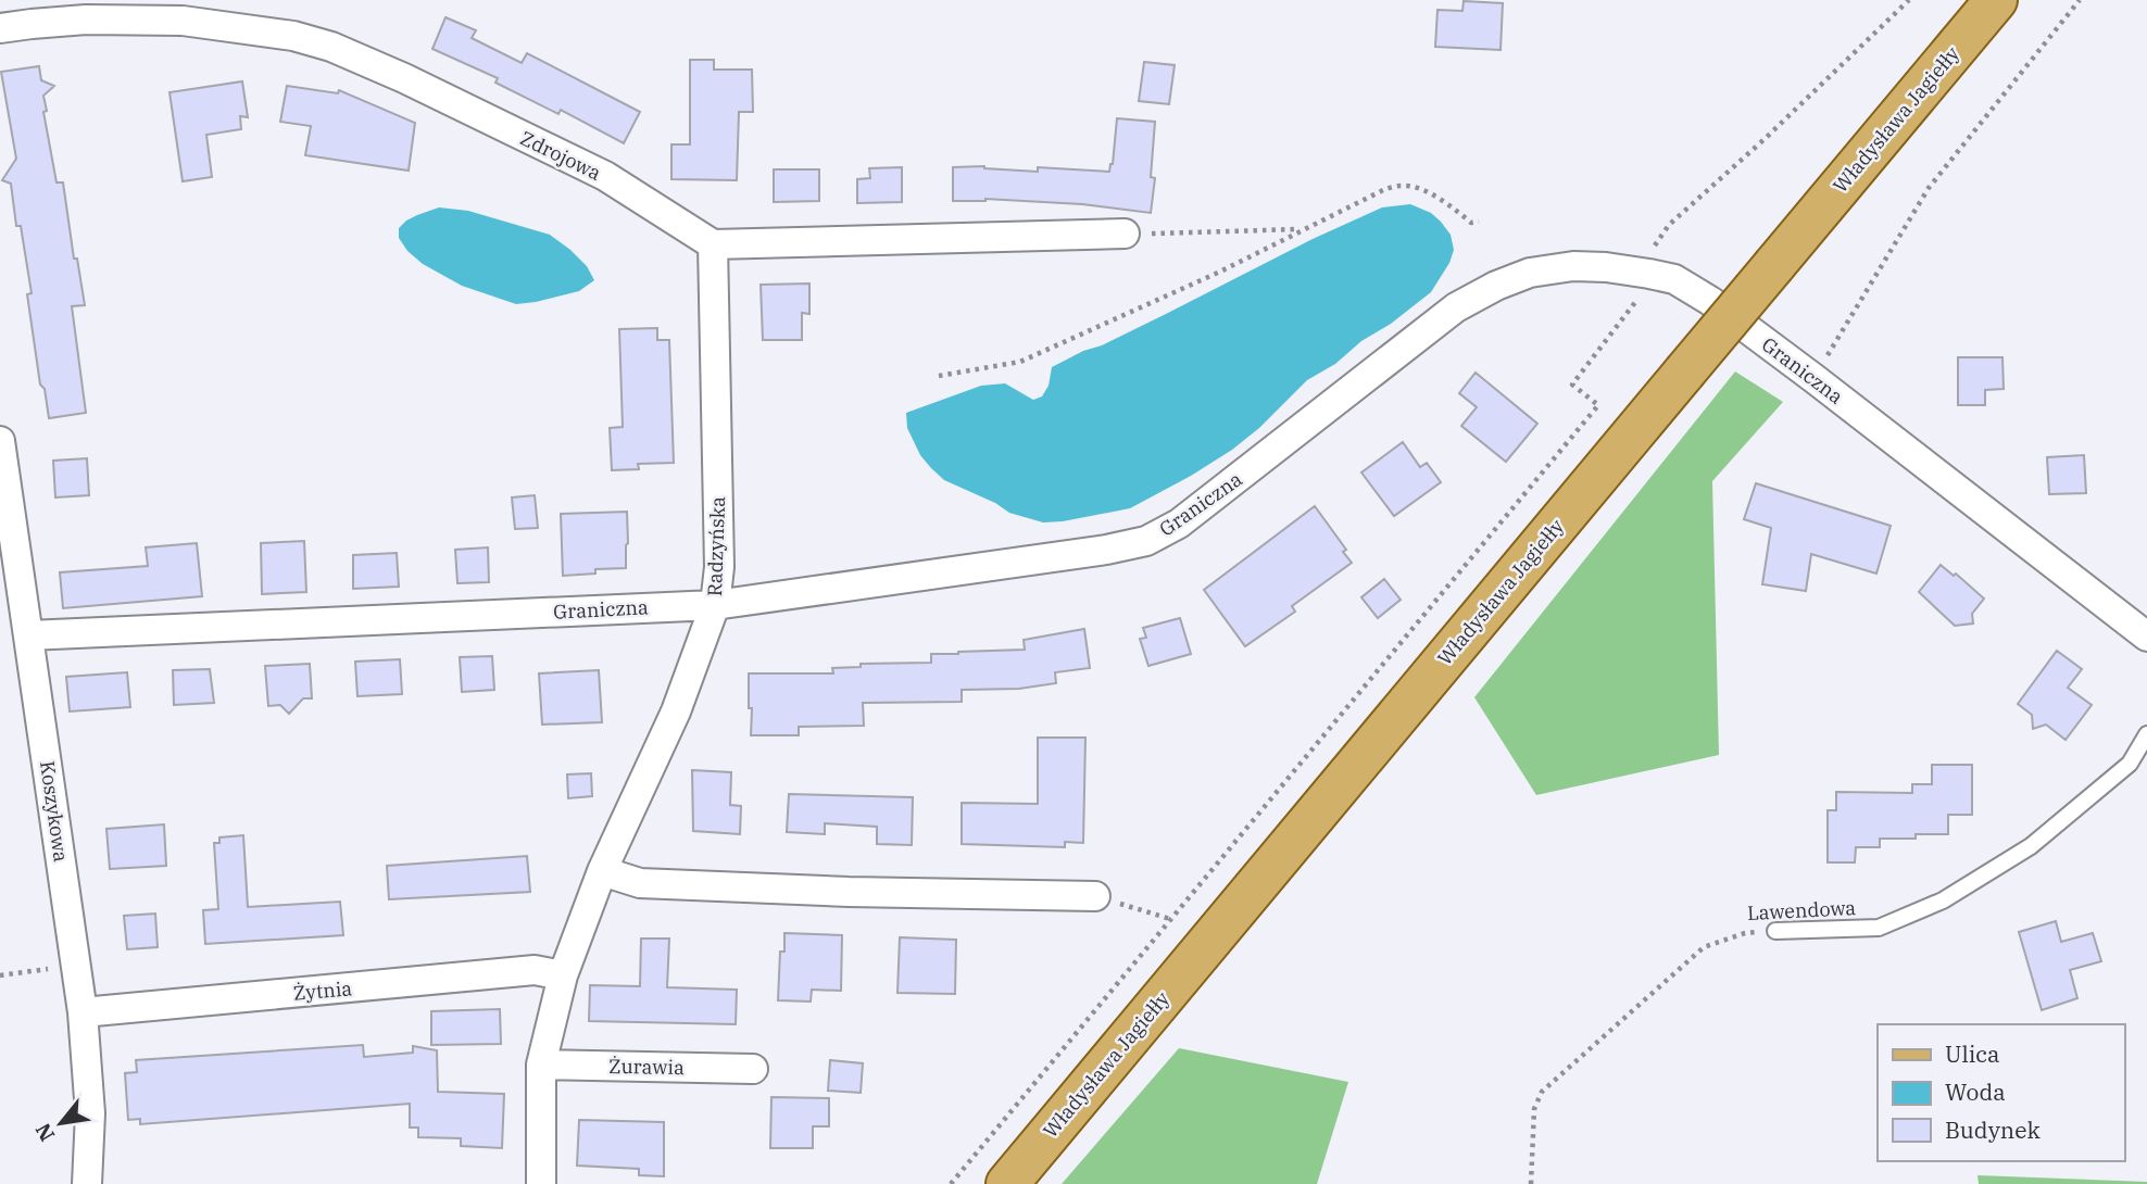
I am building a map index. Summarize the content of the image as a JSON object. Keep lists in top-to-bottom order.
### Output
{
  "streets": {
    "main road": ["Władysława Jagiełły"],
    "street": [
      "Zdrojowa",
      "Graniczna",
      "Radzyńska",
      "Koszykowa",
      "Żytnia",
      "Żurawia"
    ],
    "lane": ["Lawendowa"]
  },
  "crossings": [
    ["Zdrojowa", "Radzyńska"],
    ["Graniczna", "Radzyńska"],
    ["Graniczna", "Koszykowa"],
    ["Radzyńska", "Żytnia"],
    ["Radzyńska", "Żurawia"],
    ["Koszykowa", "Żytnia"]
  ],
  "legend": ["Ulica", "Woda", "Budynek"],
  "north": "bottom left"
}
